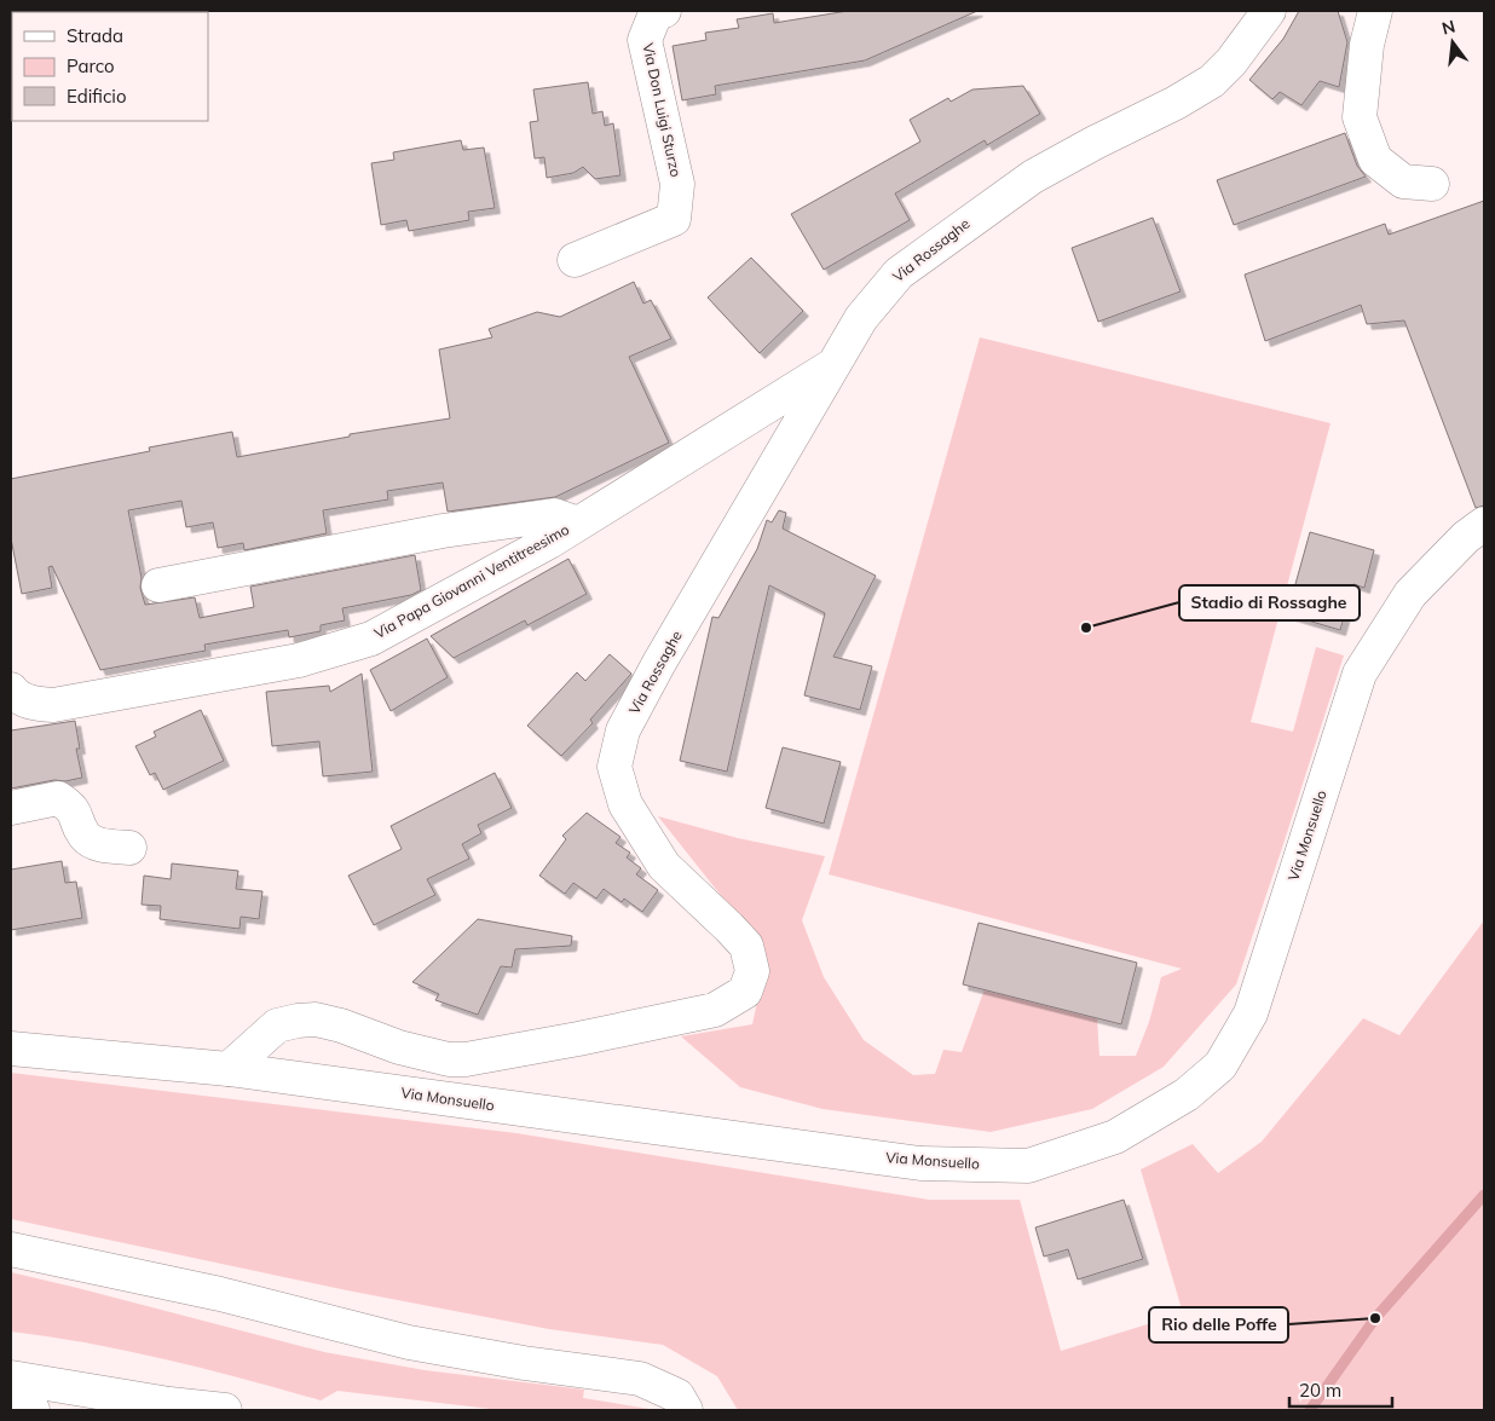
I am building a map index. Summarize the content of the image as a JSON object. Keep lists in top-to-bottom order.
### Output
{
  "streets": {
    "street": [
      "Via Don Luigi Sturzo",
      "Via Rossaghe",
      "Via Papa Giovanni Ventitreesimo",
      "Via Monsuello"
    ]
  },
  "crossings": [
    ["Via Rossaghe", "Via Papa Giovanni Ventitreesimo"],
    ["Via Rossaghe", "Via Monsuello"]
  ],
  "places": ["Stadio di Rossaghe", "Rio delle Poffe"],
  "legend": ["Strada", "Parco", "Edificio"],
  "scale_bar": "20 m",
  "north": "top"
}
